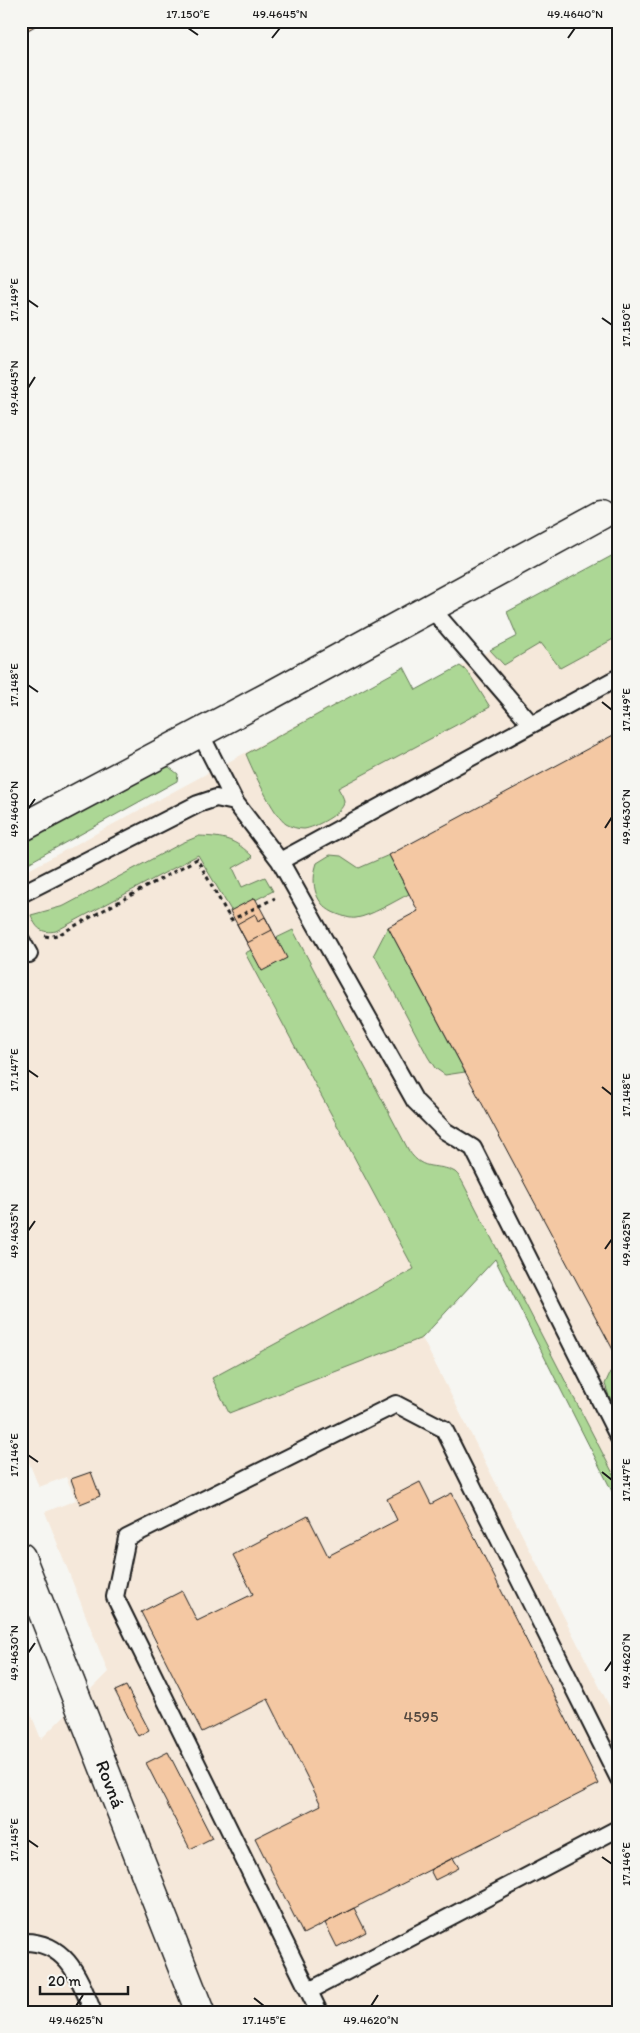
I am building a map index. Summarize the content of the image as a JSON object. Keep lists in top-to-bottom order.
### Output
{
  "streets": {
    "street": ["Rovná"]
  },
  "house_numbers": ["4595"],
  "scale_bar": "20 m",
  "coordinates": [
    "17.150°E",
    "49.4645°N",
    "49.4640°N",
    "17.149°E",
    "17.148°E",
    "49.4630°N",
    "17.147°E",
    "49.4635°N",
    "49.4625°N",
    "17.146°E",
    "49.4620°N",
    "17.145°E"
  ]
}
